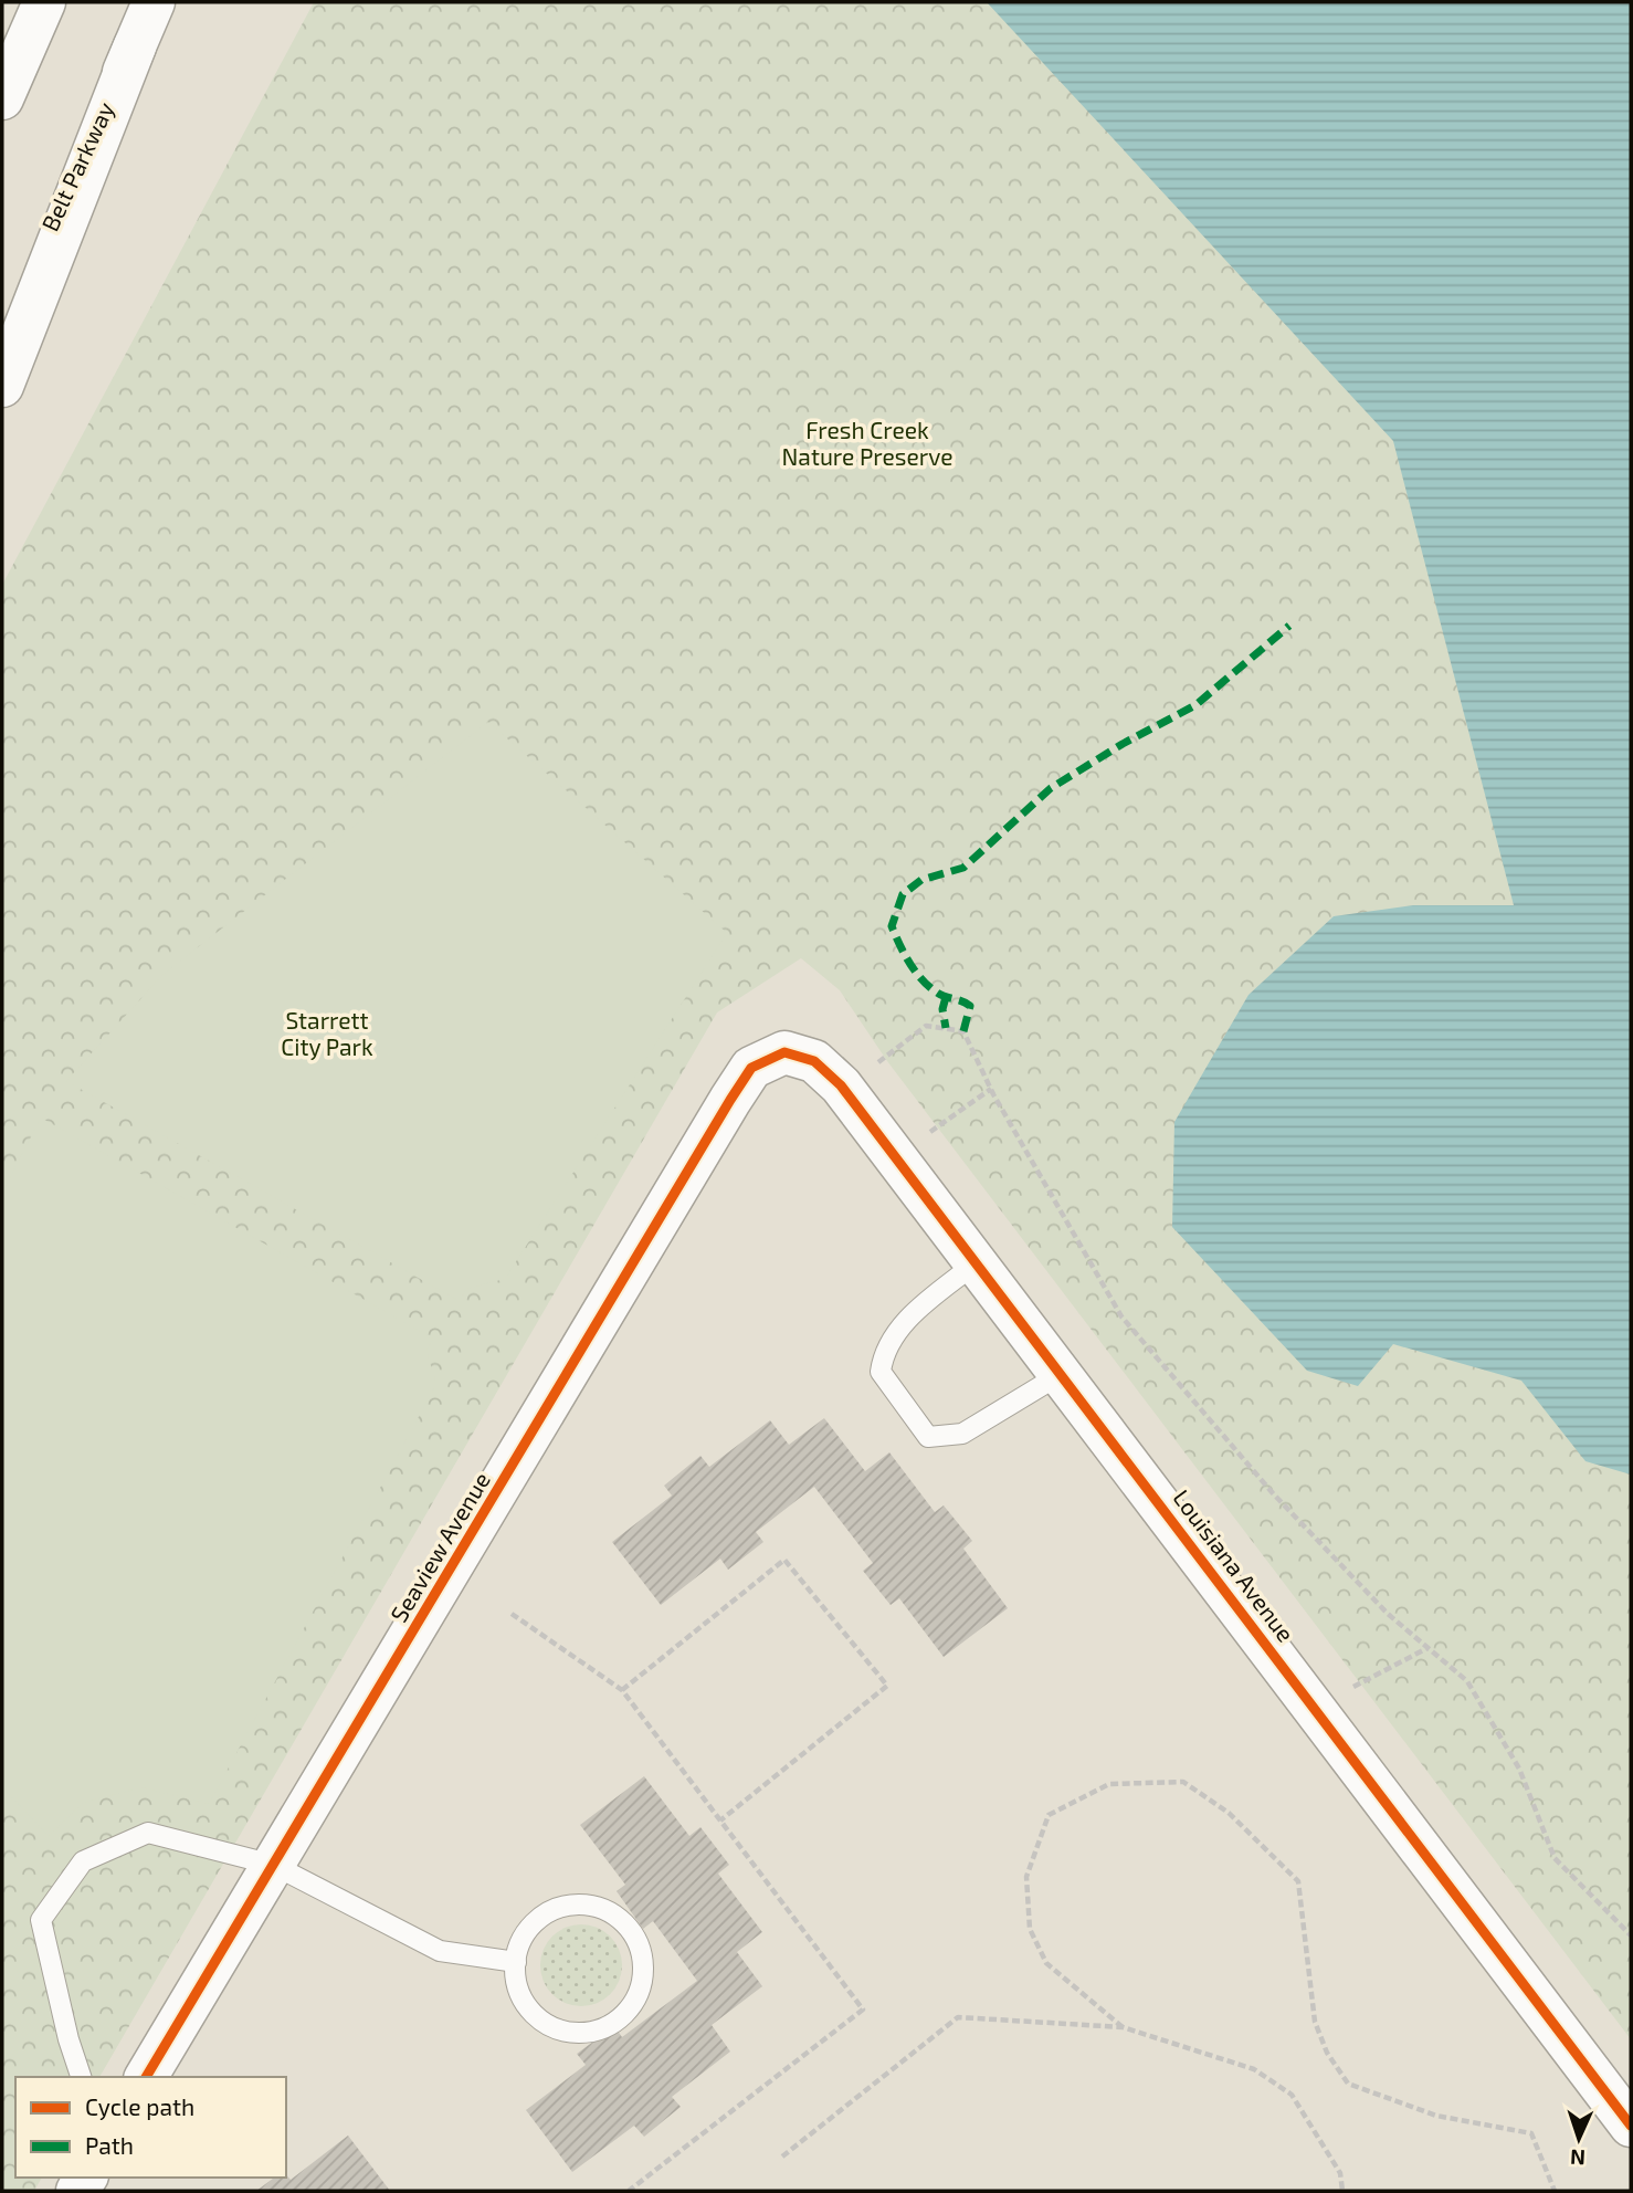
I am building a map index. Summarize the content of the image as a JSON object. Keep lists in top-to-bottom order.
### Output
{
  "streets": {
    "main road": ["Belt Parkway", "Seaview Avenue", "Louisiana Avenue"]
  },
  "crossings": [
    ["Seaview Avenue", "Louisiana Avenue"]
  ],
  "parks": ["Fresh Creek Nature Preserve", "Starrett City Park"],
  "legend": ["Cycle path", "Path"],
  "north": "bottom"
}
